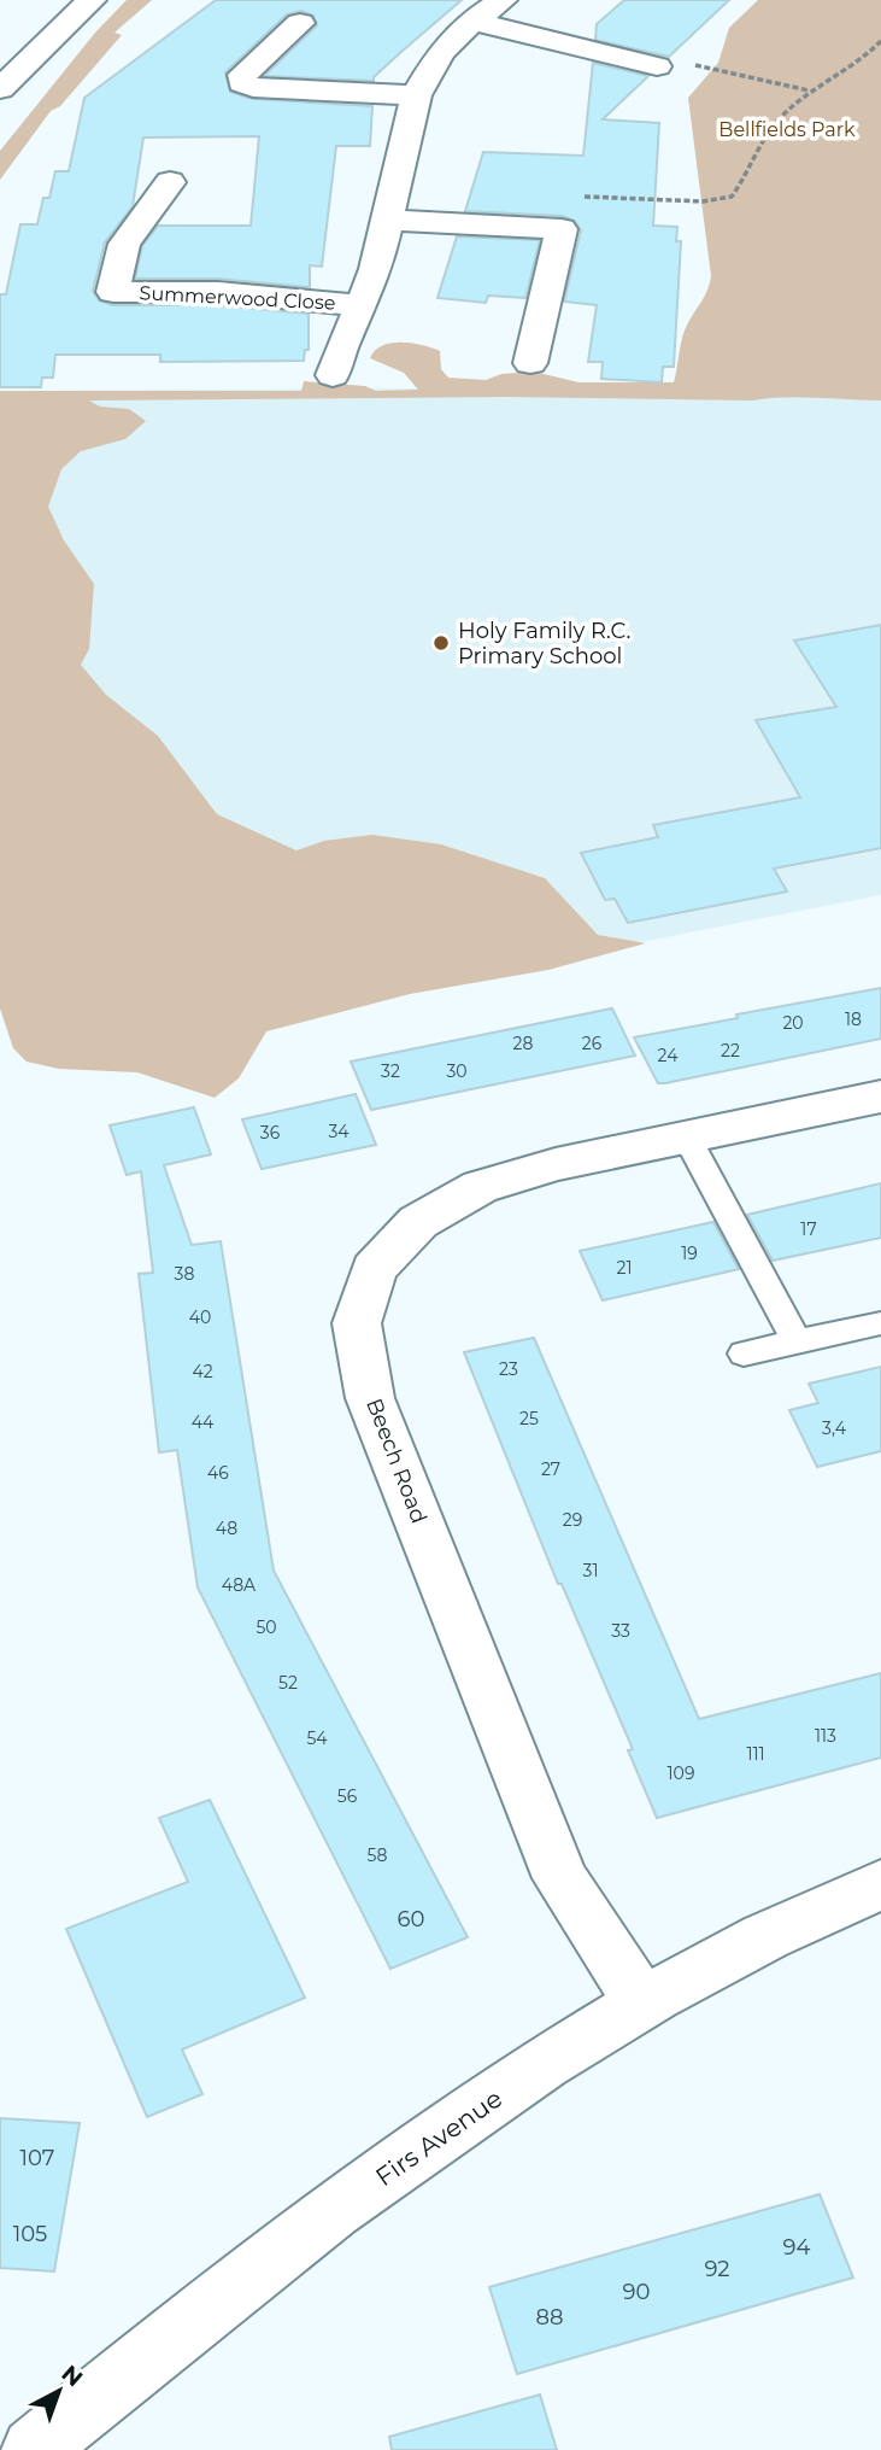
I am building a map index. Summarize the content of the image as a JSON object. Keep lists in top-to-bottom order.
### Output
{
  "streets": {
    "street": ["Summerwood Close", "Beech Road", "Firs Avenue"]
  },
  "crossings": [
    ["Beech Road", "Firs Avenue"]
  ],
  "parks": ["Bellfields Park"],
  "places": ["Holy Family R.C. Primary School"],
  "house_numbers": [
    "18",
    "20",
    "28",
    "26",
    "22",
    "24",
    "32",
    "30",
    "34",
    "36",
    "17",
    "19",
    "21",
    "38",
    "40",
    "23",
    "42",
    "25",
    "44",
    "3,4",
    "27",
    "46",
    "29",
    "48",
    "31",
    "48A",
    "50",
    "33",
    "52",
    "113",
    "54",
    "111",
    "109",
    "56",
    "58",
    "60",
    "107",
    "105",
    "94",
    "92",
    "90",
    "88"
  ],
  "north": "top right"
}
